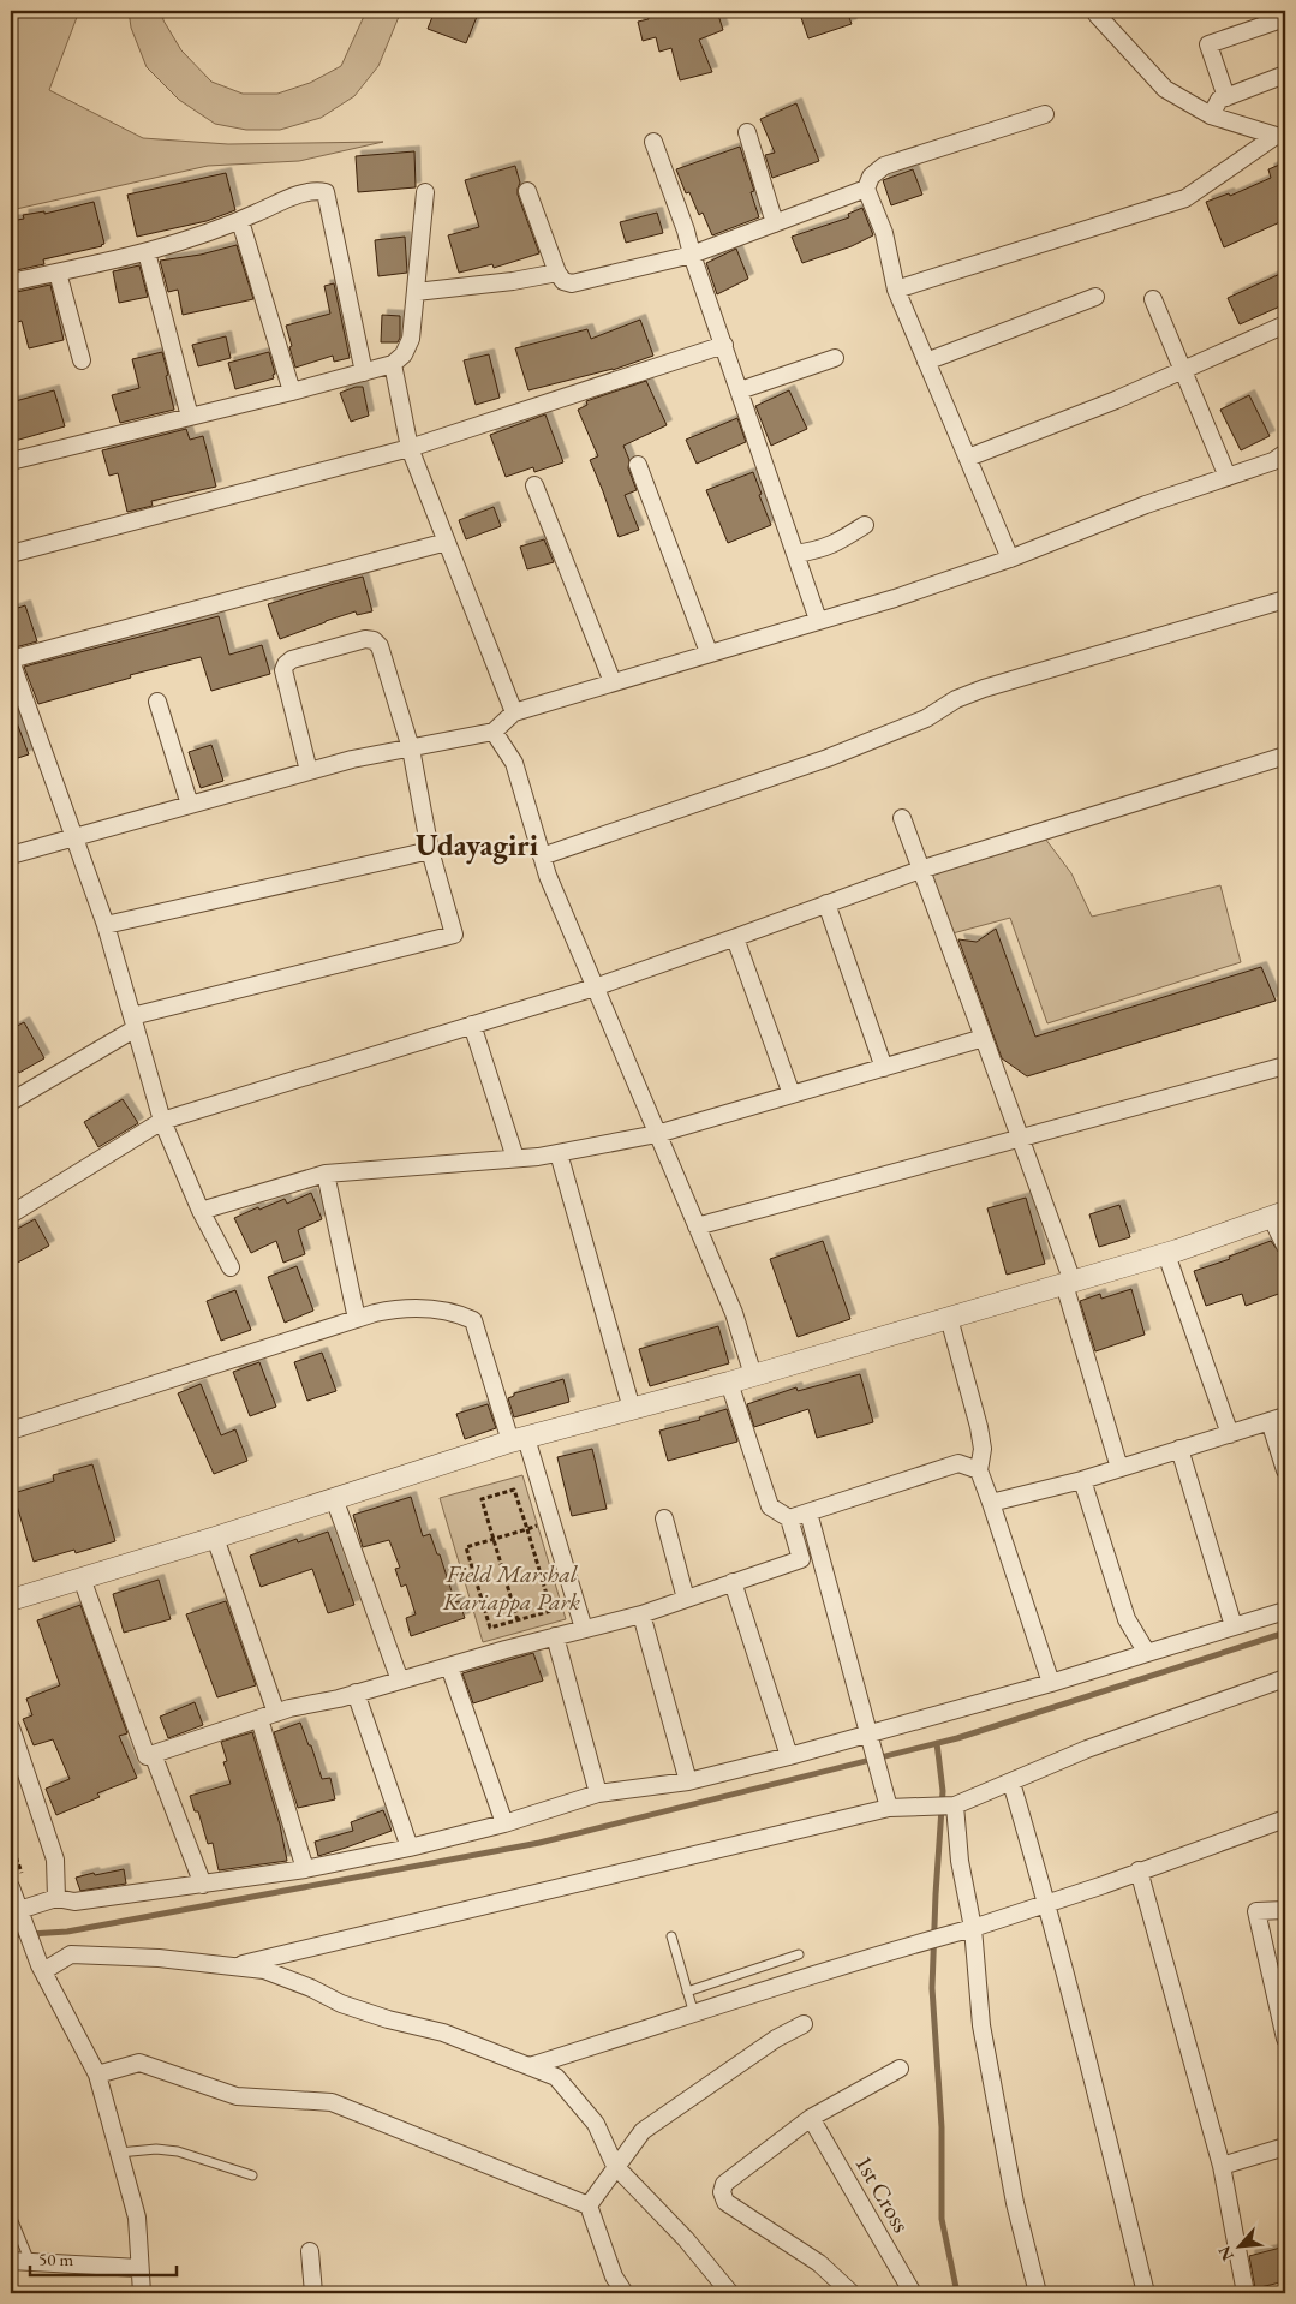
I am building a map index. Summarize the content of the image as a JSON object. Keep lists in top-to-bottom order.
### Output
{
  "streets": {
    "street": ["1st Cross"]
  },
  "districts": ["Udayagiri"],
  "parks": ["Field Marshal Kariappa Park"],
  "scale_bar": "50 m",
  "north": "bottom left"
}
